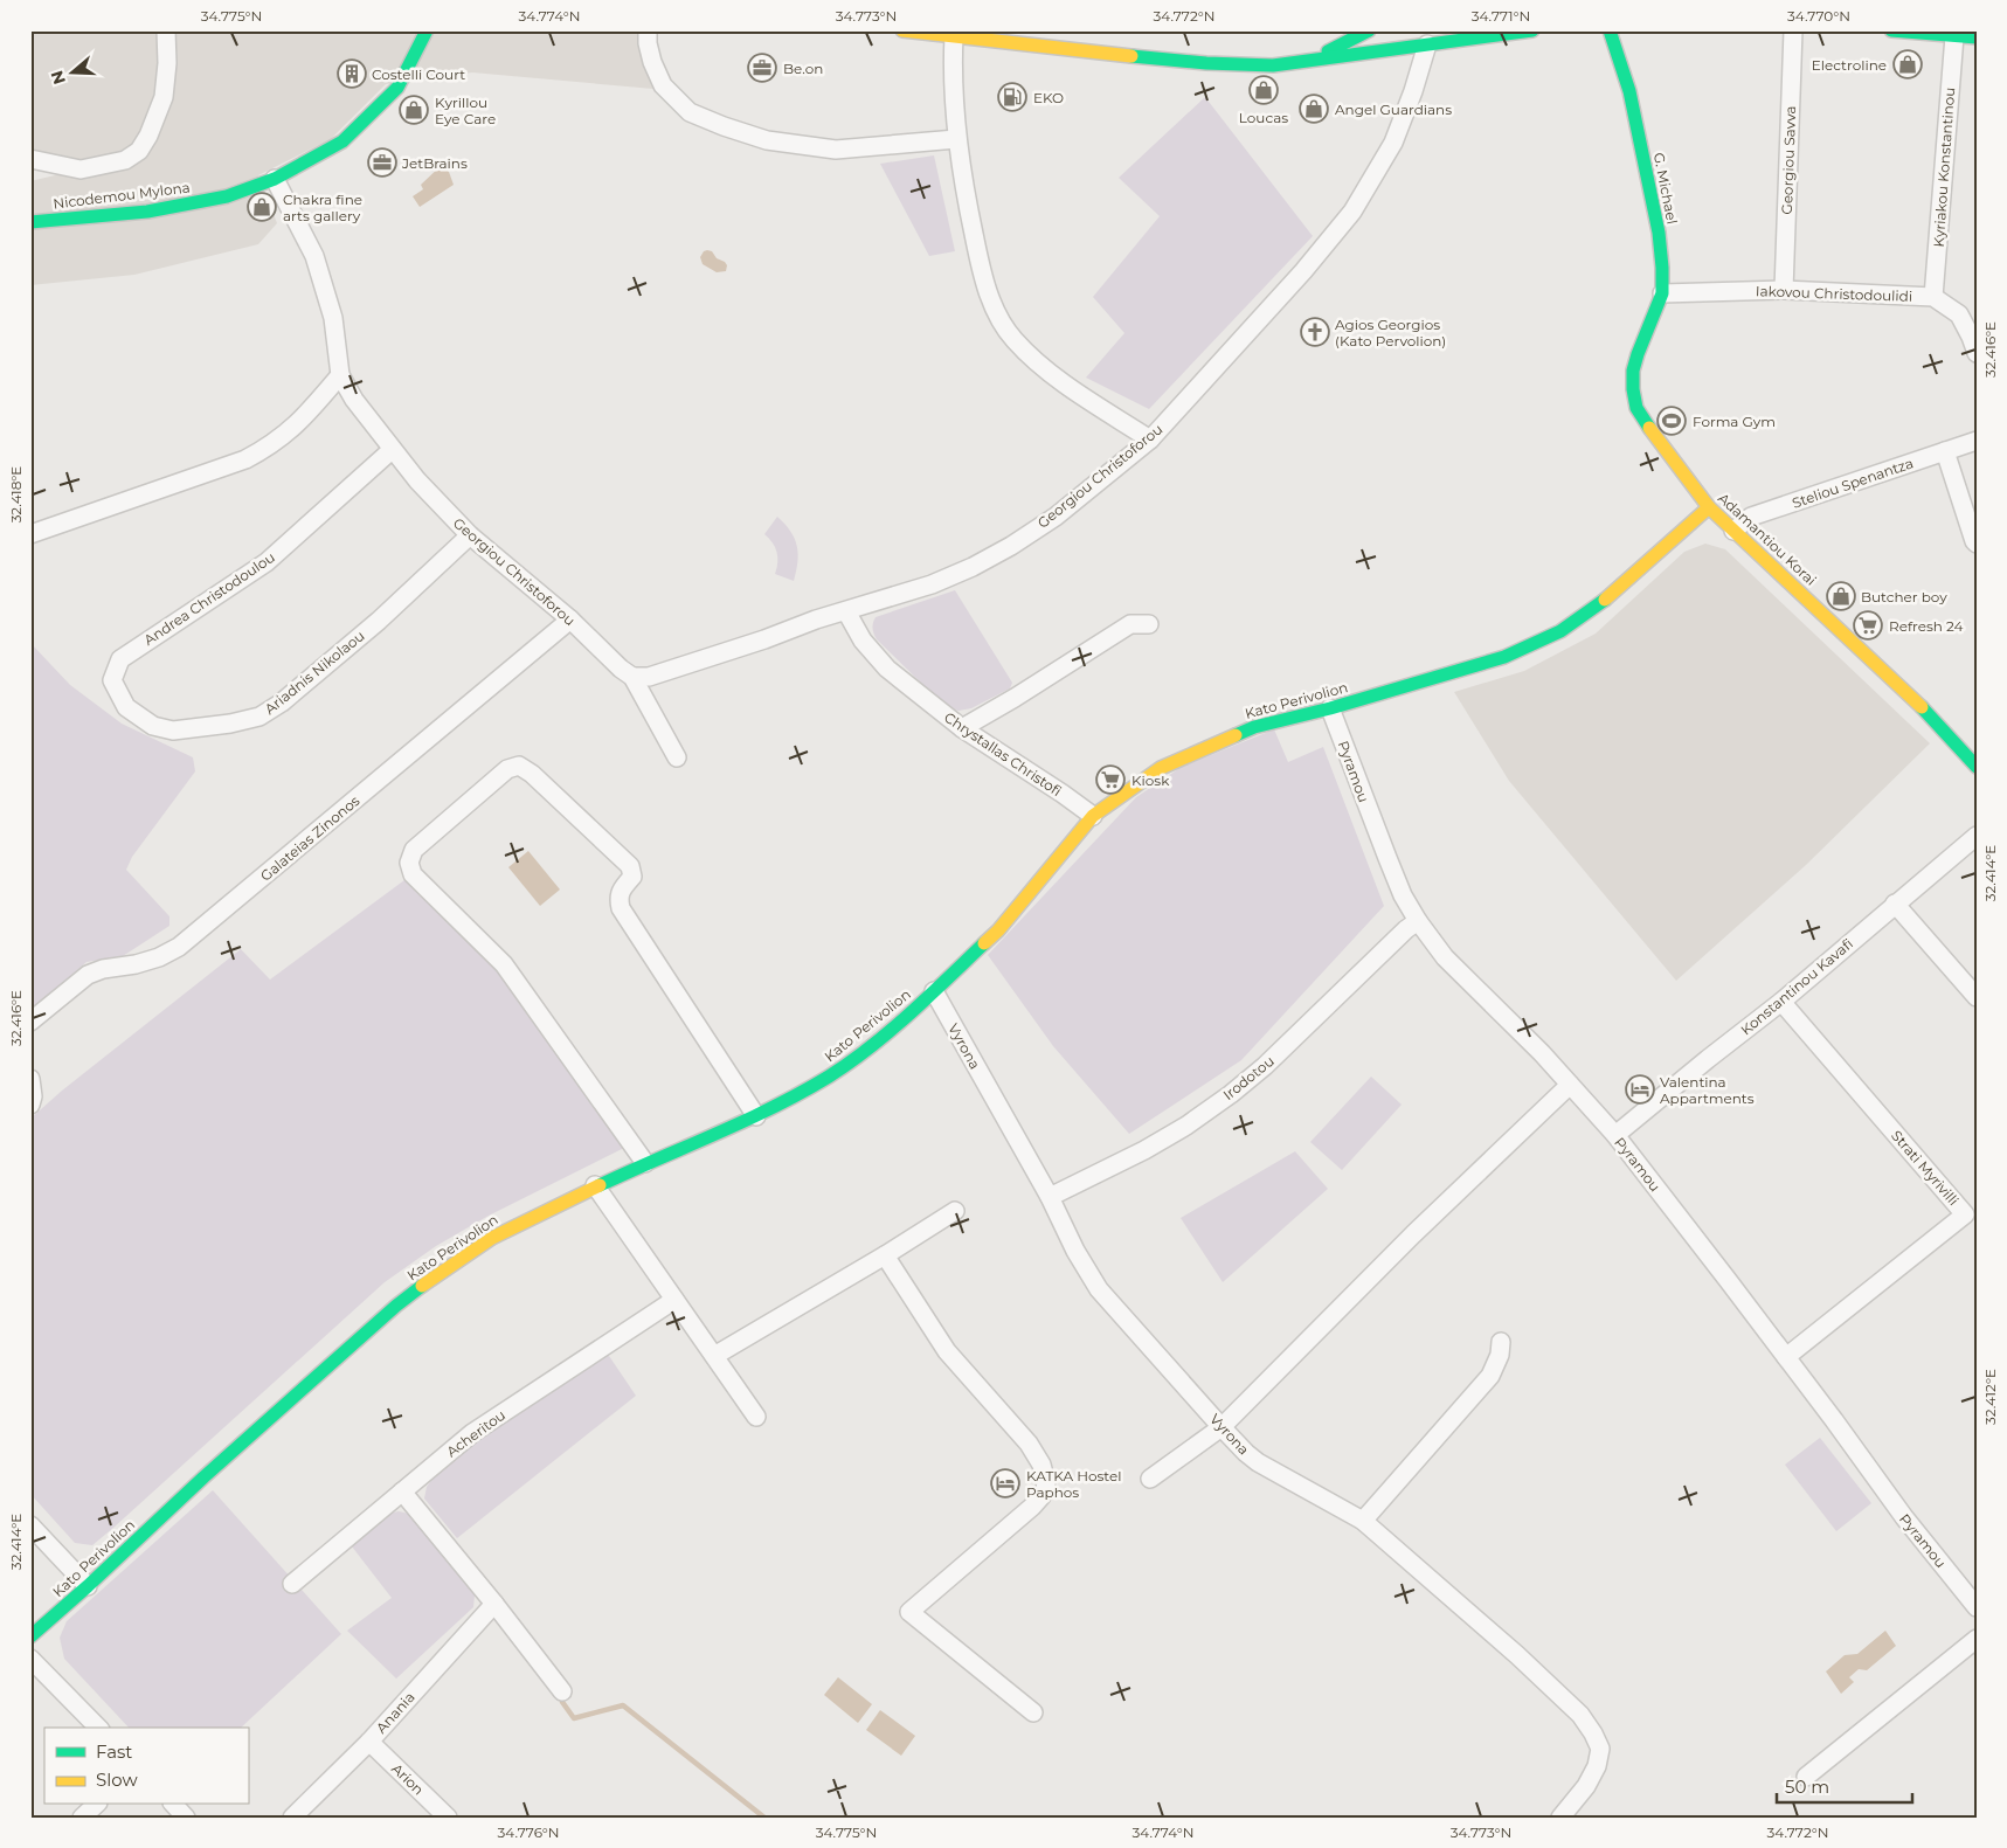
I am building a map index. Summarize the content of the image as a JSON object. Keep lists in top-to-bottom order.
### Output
{
  "streets": {
    "main road": [
      "G. Michael",
      "Nicodemou Mylona",
      "Adamantiou Korai",
      "Kato Perivolion"
    ],
    "street": [
      "Georgiou Savva",
      "Kyriakou Konstantinou",
      "Iakovou Christodoulidi",
      "Georgiou Christoforou",
      "Steliou Spenantza",
      "Andrea Christodoulou",
      "Ariadnis Nikolaou",
      "Chrystallas Christofi",
      "Pyramou",
      "Galateias Zinonos",
      "Konstantinou Kavafi",
      "Vyrona",
      "Irodotou",
      "Strati Myrivilli",
      "Acheritou",
      "Anania",
      "Arion"
    ]
  },
  "crossings": [
    ["Georgiou Savva", "Iakovou Christodoulidi"],
    ["Kyriakou Konstantinou", "Iakovou Christodoulidi"],
    ["G. Michael", "Iakovou Christodoulidi"],
    ["G. Michael", "Adamantiou Korai"],
    ["Nicodemou Mylona", "Georgiou Christoforou"],
    ["Iakovou Christodoulidi", "Adamantiou Korai"],
    ["Georgiou Christoforou", "Andrea Christodoulou"],
    ["Georgiou Christoforou", "Ariadnis Nikolaou"],
    ["Georgiou Christoforou", "Chrystallas Christofi"],
    ["Georgiou Christoforou", "Galateias Zinonos"],
    ["Steliou Spenantza", "Adamantiou Korai"],
    ["Adamantiou Korai", "Kato Perivolion"],
    ["Andrea Christodoulou", "Ariadnis Nikolaou"],
    ["Kato Perivolion", "Chrystallas Christofi"],
    ["Kato Perivolion", "Pyramou"],
    ["Kato Perivolion", "Vyrona"],
    ["Pyramou", "Konstantinou Kavafi"],
    ["Pyramou", "Irodotou"],
    ["Pyramou", "Strati Myrivilli"],
    ["Konstantinou Kavafi", "Strati Myrivilli"],
    ["Vyrona", "Irodotou"],
    ["Anania", "Arion"]
  ],
  "places": {
    "shop": [
      "Electroline",
      "Loucas",
      "Angel Guardians",
      "Kyrillou Eye Care",
      "Chakra fine arts gallery",
      "Butcher boy"
    ],
    "office": ["Be.on", "JetBrains"],
    "building": ["Costelli Court"],
    "fuel station": ["EKO"],
    "church": ["Agios Georgios (Kato Pervolion)"],
    "sports": ["Forma Gym"],
    "supermarket": ["Refresh 24", "Kiosk"],
    "hotel": ["Valentina Appartments", "KATKA Hostel Paphos"]
  },
  "legend": ["Fast", "Slow"],
  "scale_bar": "50 m",
  "north": "left",
  "coordinates": [
    "34.775°N",
    "34.774°N",
    "34.773°N",
    "34.772°N",
    "34.771°N",
    "34.770°N",
    "32.416°E",
    "32.418°E",
    "32.414°E",
    "32.412°E",
    "34.776°N"
  ]
}
